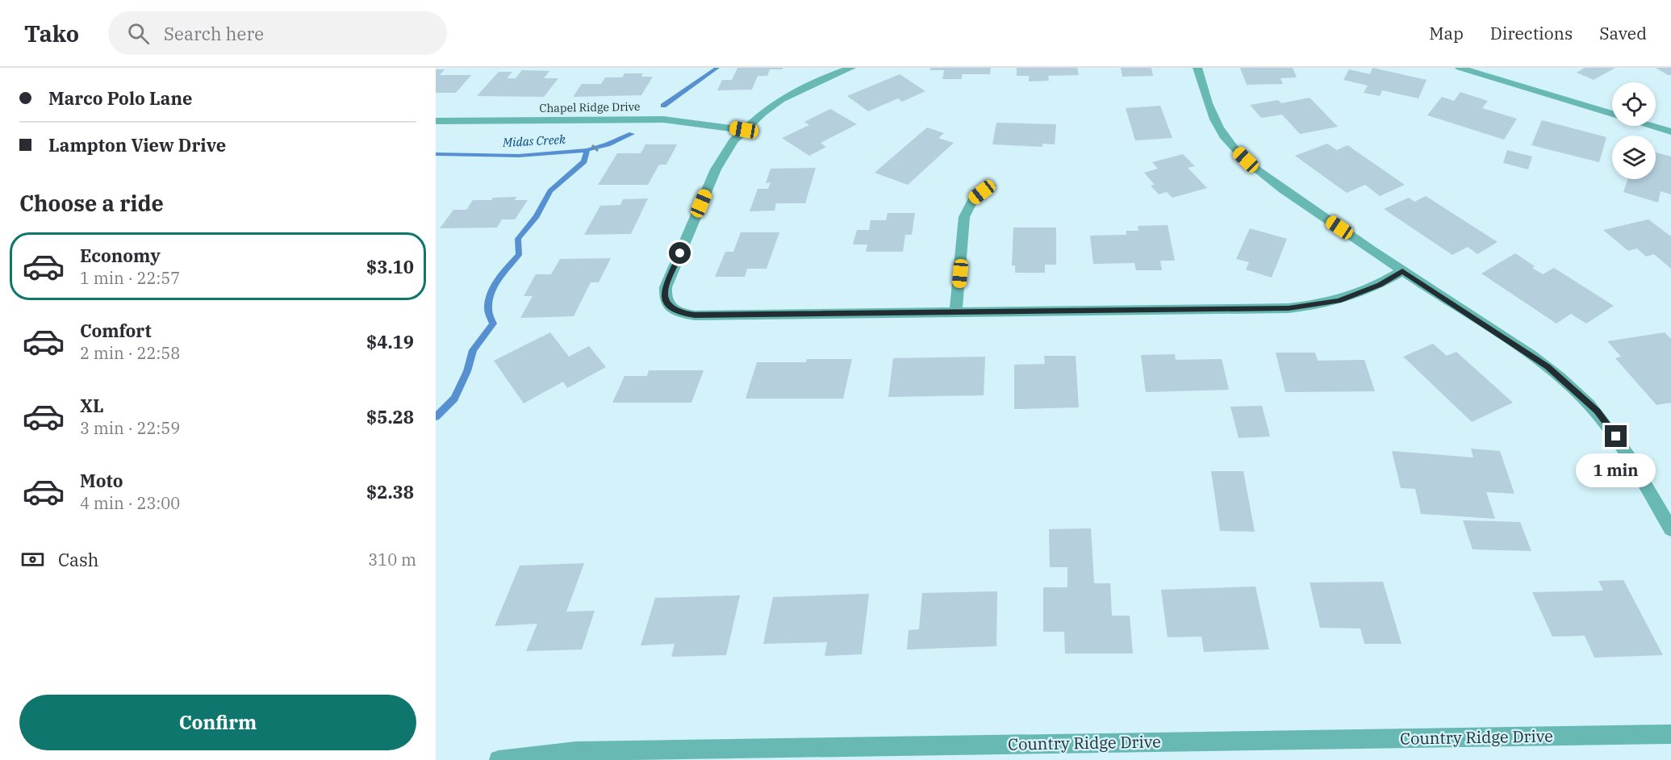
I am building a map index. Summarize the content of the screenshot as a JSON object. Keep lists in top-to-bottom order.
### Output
{
  "streets": {
    "street": ["Chapel Ridge Drive", "Country Ridge Drive"]
  },
  "water": ["Midas Creek"],
  "page": {
    "header": "Tako",
    "search": "Search here",
    "nav": ["Map", "Directions", "Saved"],
    "banner": ["Marco Polo Lane", "Lampton View Drive"],
    "heading": "Choose a ride",
    "list": [
      {
        "name": "Economy",
        "note": "1 min · 22:57",
        "value": "$3.10"
      },
      {
        "name": "Comfort",
        "note": "2 min · 22:58",
        "value": "$4.19"
      },
      {
        "name": "XL",
        "note": "3 min · 22:59",
        "value": "$5.28"
      },
      {
        "name": "Moto",
        "note": "4 min · 23:00",
        "value": "$2.38"
      }
    ],
    "bubble": "1 min",
    "pay": ["Cash", "310 m"],
    "buttons": "Confirm"
  }
}
